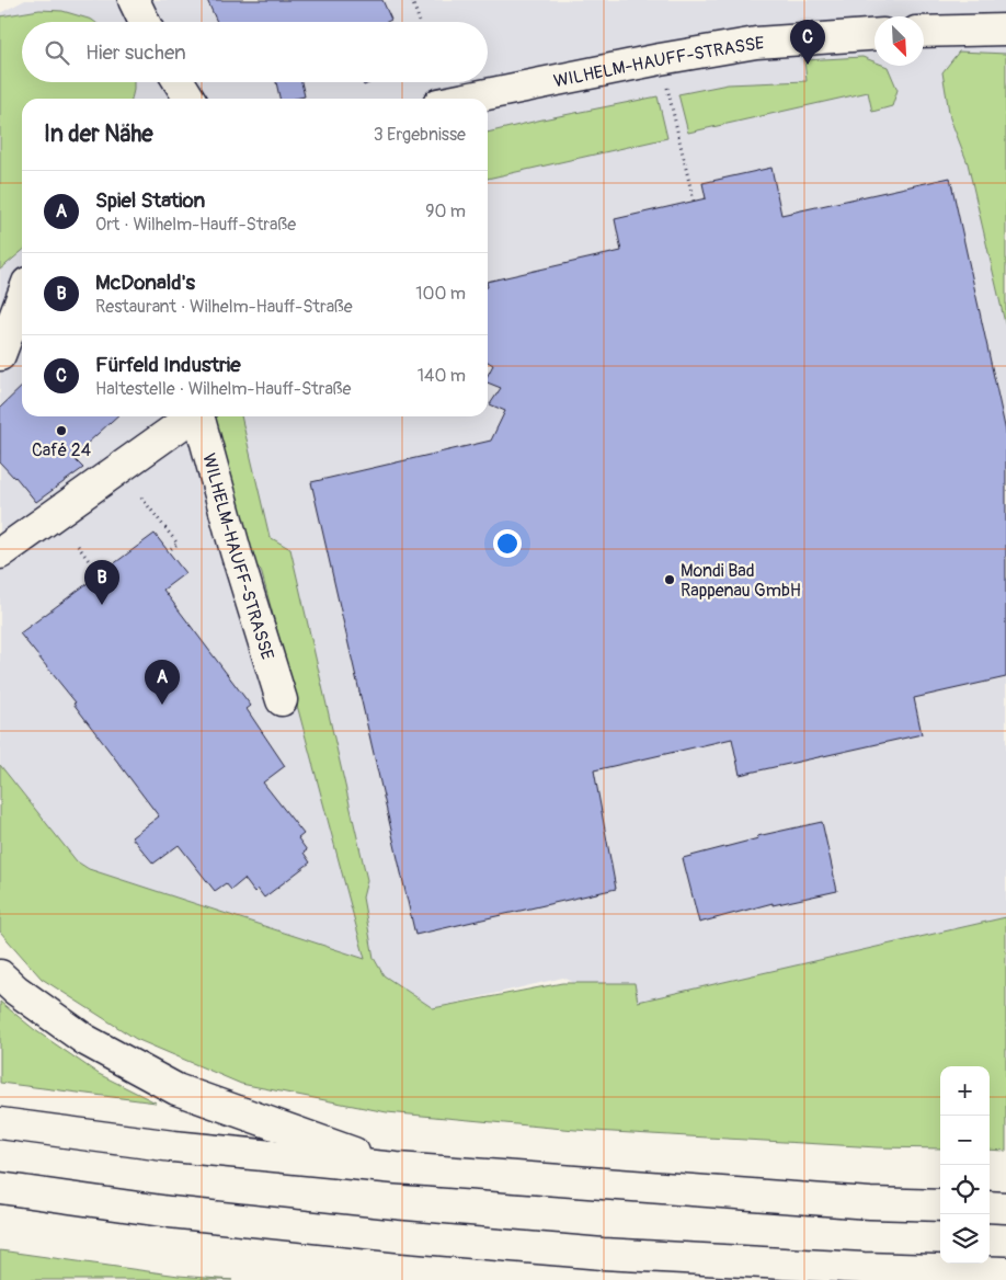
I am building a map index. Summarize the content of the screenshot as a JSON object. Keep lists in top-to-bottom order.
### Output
{
  "streets": {
    "main road": ["WILHELM-HAUFF-STRASSE"]
  },
  "places": ["Café 24", "Mondi Bad Rappenau GmbH"],
  "north": "bottom right",
  "page": {
    "pins": ["C", "B", "A"],
    "search": "Hier suchen",
    "heading": ["In der Nähe", "3 Ergebnisse"],
    "list": [
      {
        "mark": "A",
        "name": "Spiel Station",
        "note": "Ort · Wilhelm-Hauff-Straße",
        "value": "90 m"
      },
      {
        "mark": "B",
        "name": "McDonald's",
        "note": "Restaurant · Wilhelm-Hauff-Straße",
        "value": "100 m"
      },
      {
        "mark": "C",
        "name": "Fürfeld Industrie",
        "note": "Haltestelle · Wilhelm-Hauff-Straße",
        "value": "140 m"
      }
    ],
    "map_buttons": ["+", "−"]
  }
}
